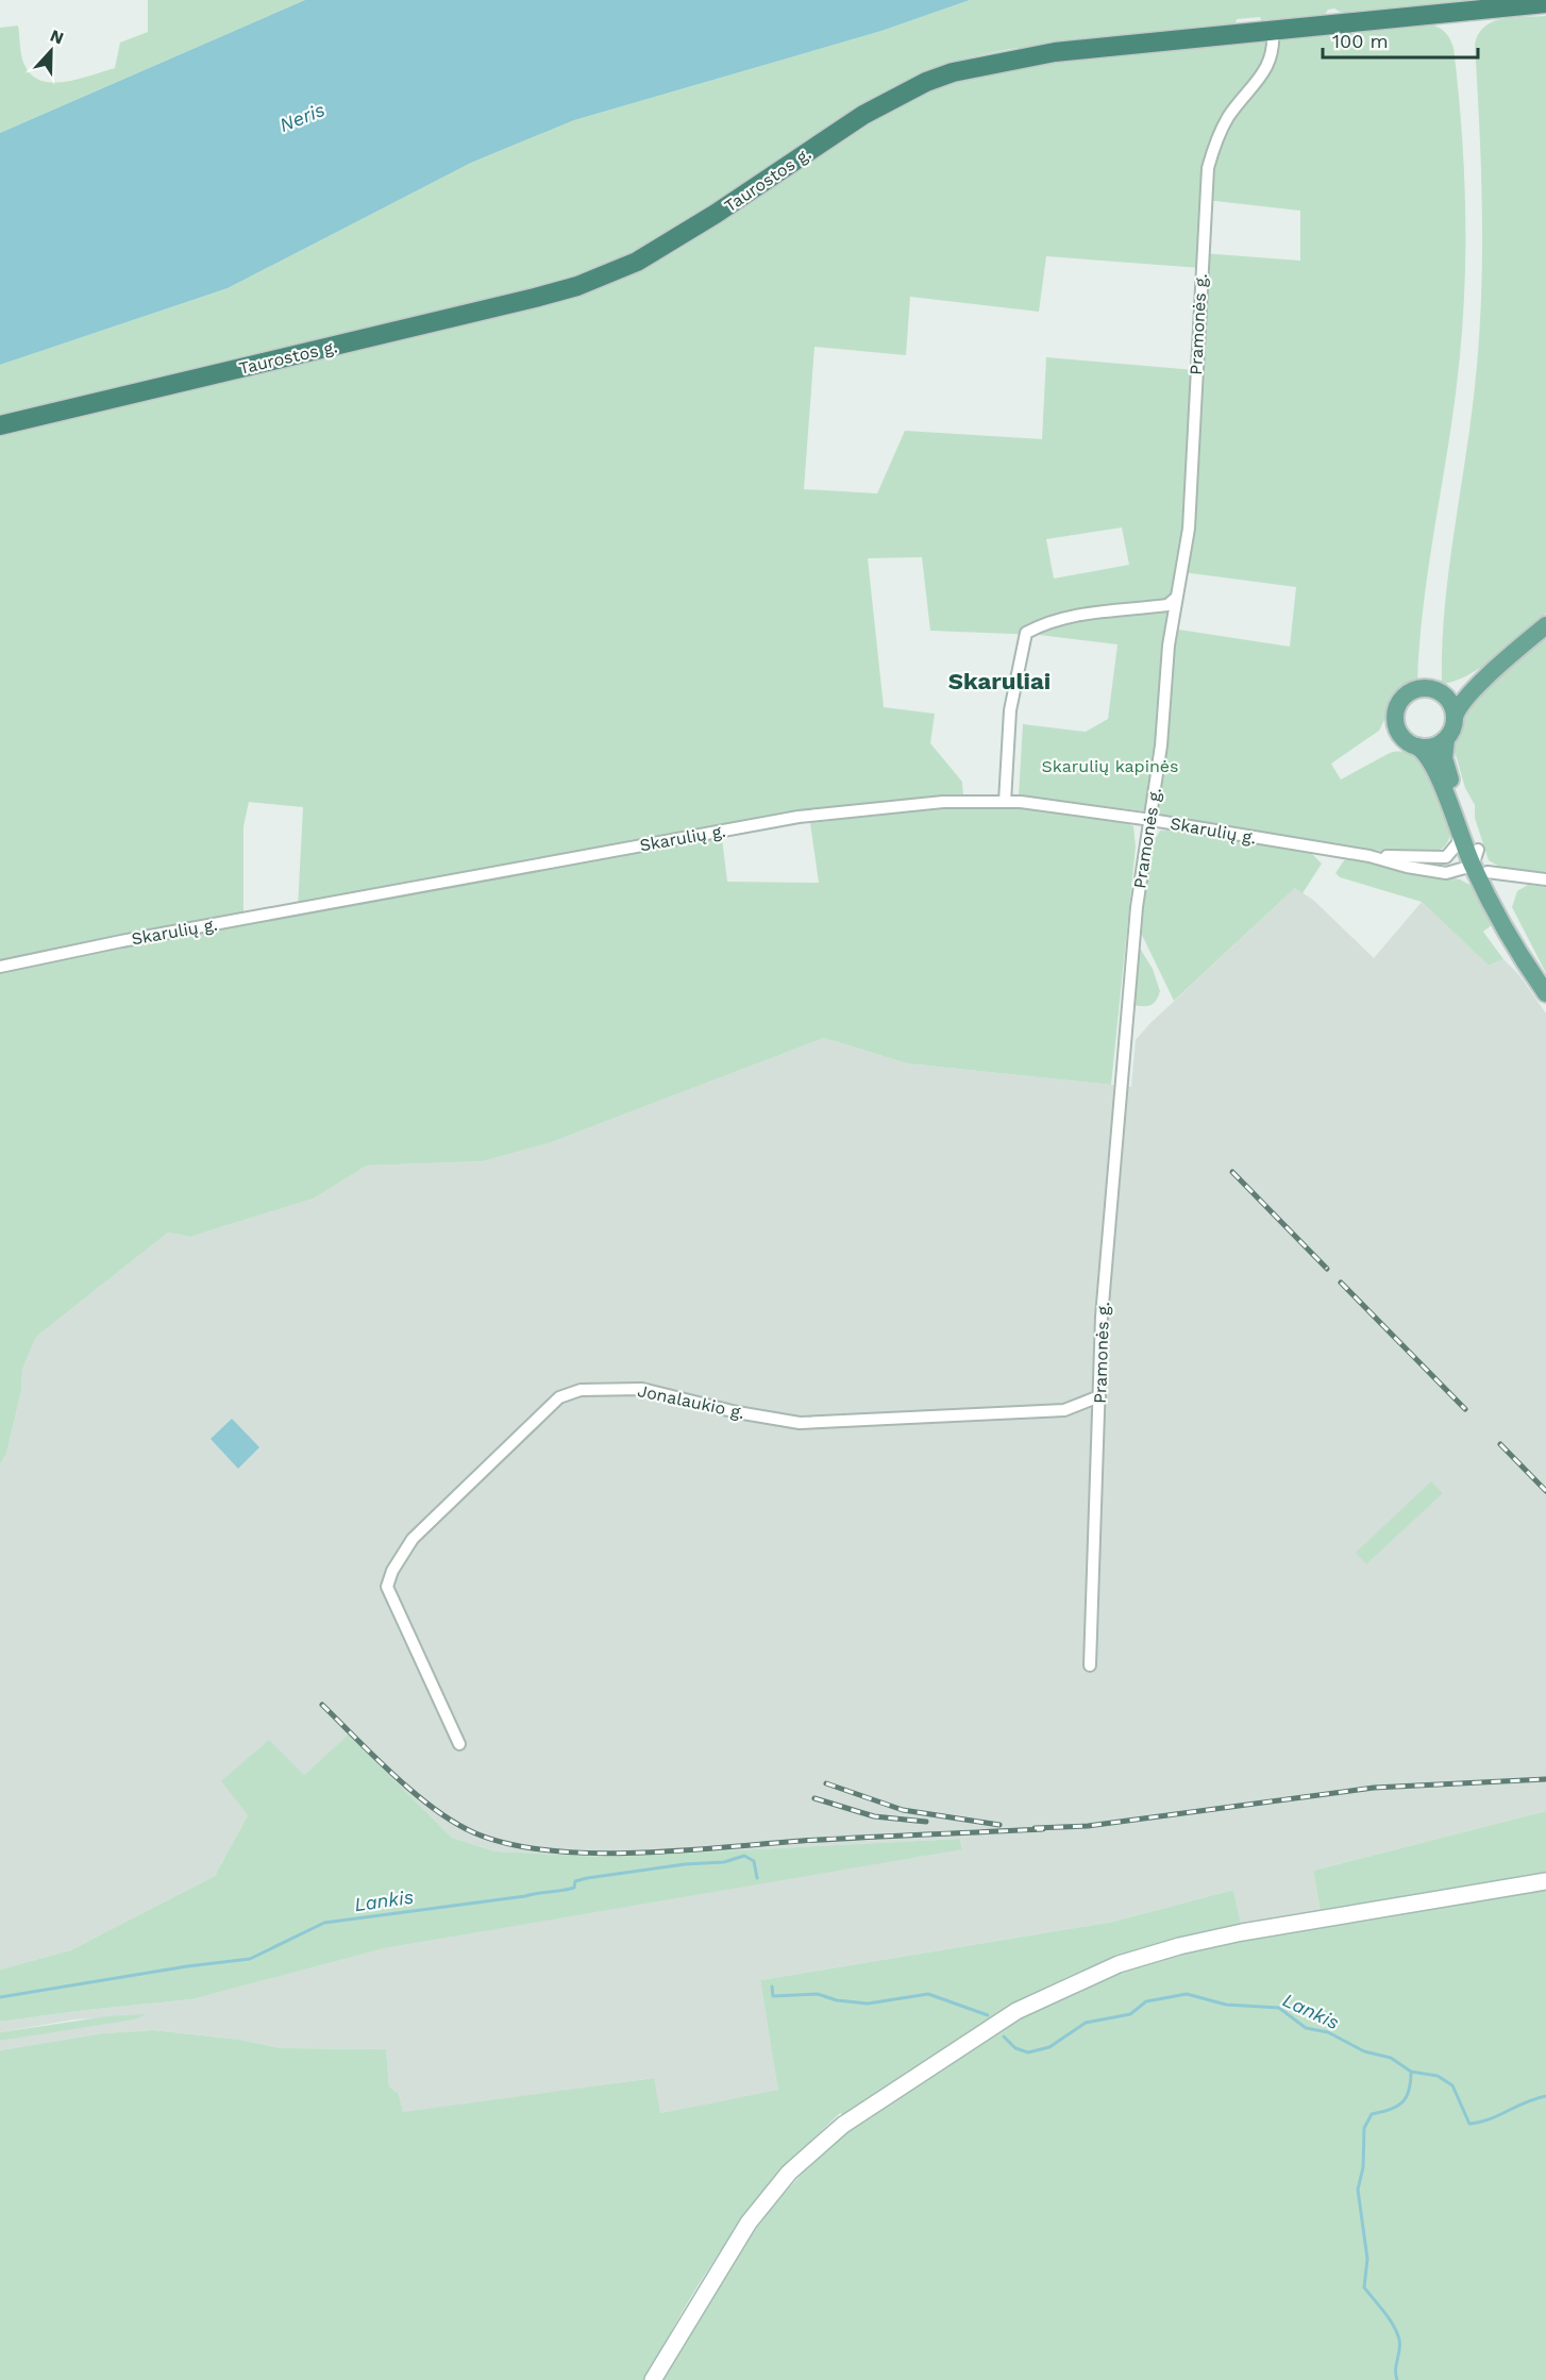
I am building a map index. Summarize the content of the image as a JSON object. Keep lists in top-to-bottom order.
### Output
{
  "streets": {
    "highway": ["Taurostos g."],
    "street": ["Pramonės g.", "Skarulių g.", "Jonalaukio g."]
  },
  "crossings": [
    ["Taurostos g.", "Pramonės g."],
    ["Pramonės g.", "Skarulių g."],
    ["Pramonės g.", "Jonalaukio g."]
  ],
  "districts": ["Skaruliai"],
  "water": ["Neris", "Lankis"],
  "parks": ["Skarulių kapinės"],
  "scale_bar": "100 m",
  "north": "top"
}
